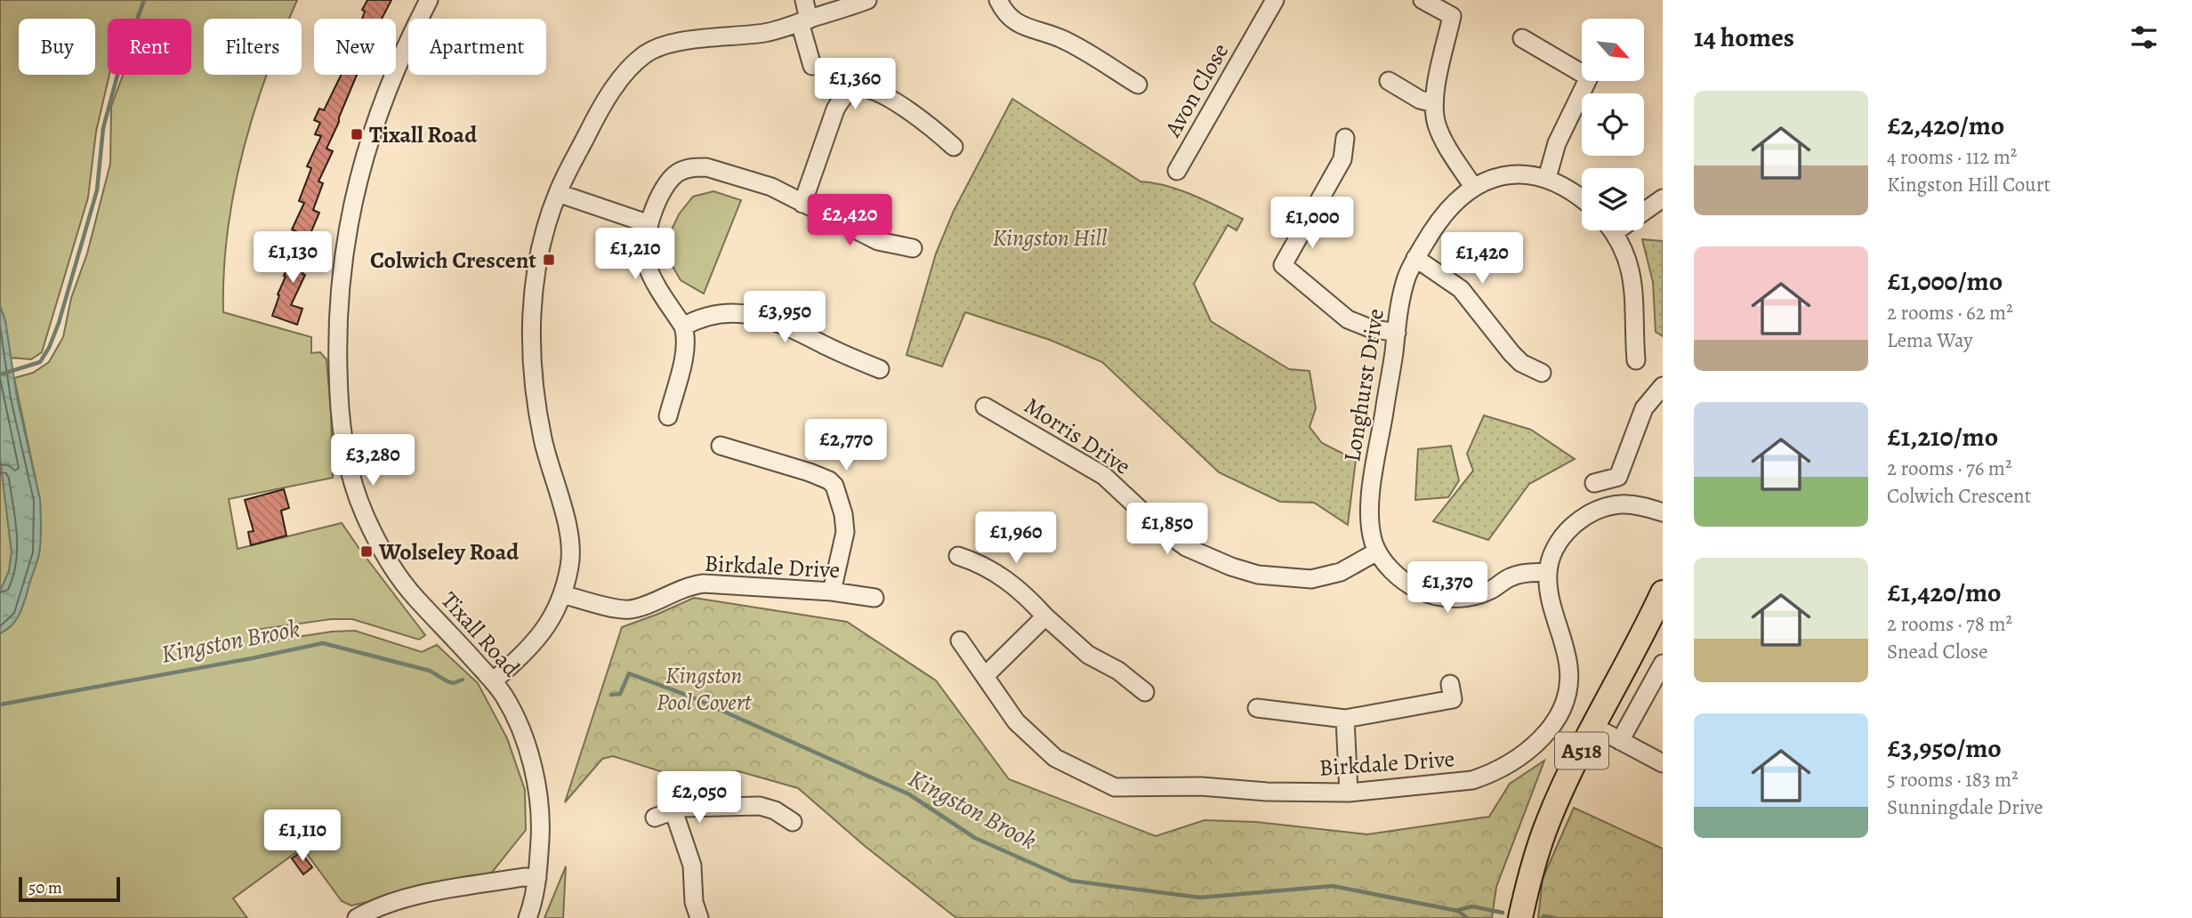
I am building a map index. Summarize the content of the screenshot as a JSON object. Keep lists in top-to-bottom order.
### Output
{
  "streets": {
    "highway": ["A518"],
    "street": [
      "Avon Close",
      "Longhurst Drive",
      "Morris Drive",
      "Birkdale Drive",
      "Tixall Road"
    ]
  },
  "crossings": [
    ["Longhurst Drive", "Morris Drive"],
    ["Longhurst Drive", "Birkdale Drive"]
  ],
  "water": ["Kingston Brook"],
  "parks": ["Kingston Hill", "Kingston Pool Covert"],
  "places": {
    "transit": ["Tixall Road", "Colwich Crescent", "Wolseley Road"]
  },
  "scale_bar": "50 m",
  "north": "bottom right",
  "page": {
    "heading": "14 homes",
    "chip": [
      "Buy",
      "Rent",
      "Filters",
      "New",
      "Apartment"
    ],
    "price": [
      "£1,360",
      "£2,420",
      "£1,000",
      "£1,210",
      "£1,130",
      "£1,420",
      "£3,950",
      "£2,770",
      "£3,280",
      "£1,850",
      "£1,960",
      "£1,370",
      "£2,050",
      "£1,110"
    ],
    "list": [
      {
        "name": "£2,420/mo",
        "note": "4 rooms · 112 m² · Kingston Hill Court"
      },
      {
        "name": "£1,000/mo",
        "note": "2 rooms · 62 m² · Lema Way"
      },
      {
        "name": "£1,210/mo",
        "note": "2 rooms · 76 m² · Colwich Crescent"
      },
      {
        "name": "£1,420/mo",
        "note": "2 rooms · 78 m² · Snead Close"
      },
      {
        "name": "£3,950/mo",
        "note": "5 rooms · 183 m² · Sunningdale Drive"
      }
    ],
    "scale": "50 m"
  }
}
